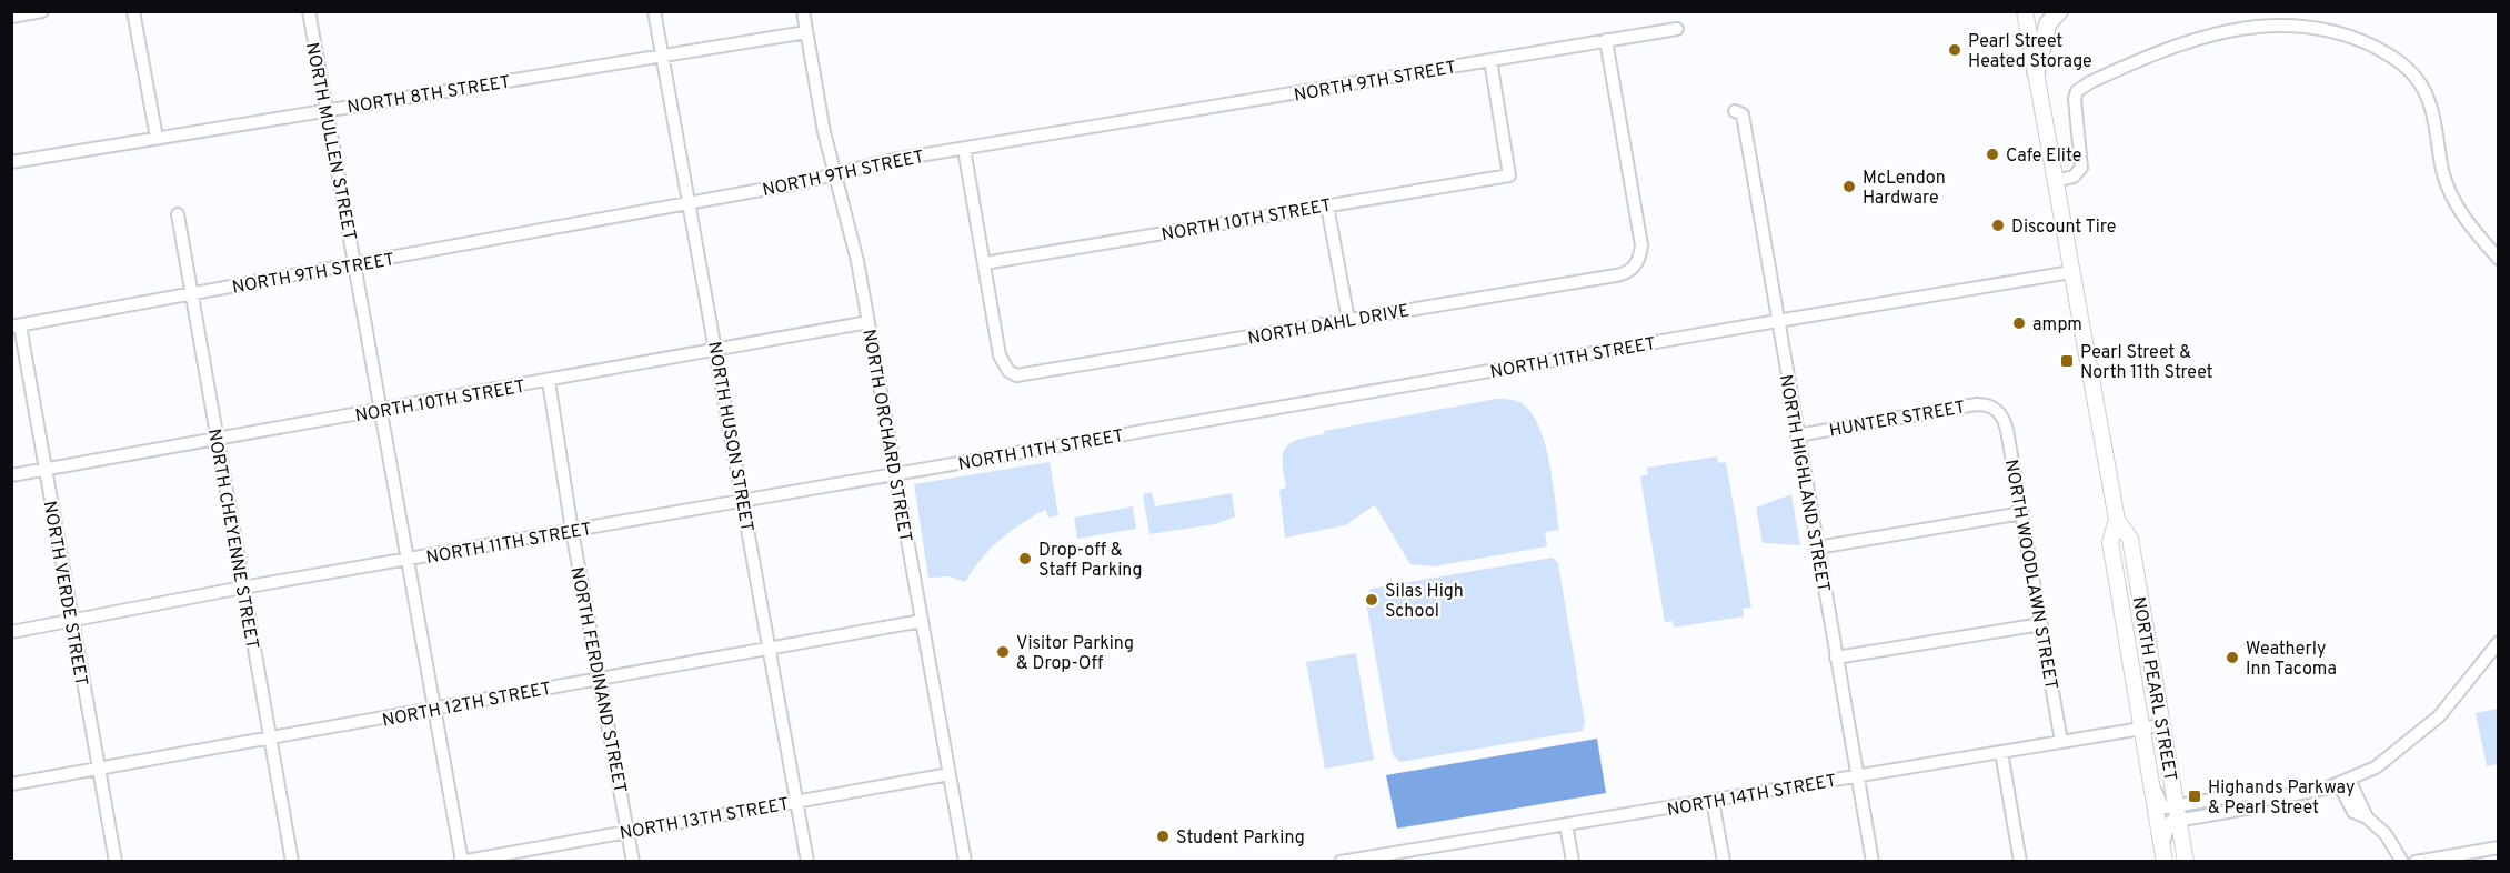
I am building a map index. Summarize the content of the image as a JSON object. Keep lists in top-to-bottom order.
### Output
{
  "streets": {
    "main road": ["NORTH PEARL STREET"],
    "street": [
      "NORTH 9TH STREET",
      "NORTH 8TH STREET",
      "NORTH MULLEN STREET",
      "NORTH 10TH STREET",
      "NORTH DAHL DRIVE",
      "NORTH 11TH STREET",
      "HUNTER STREET",
      "NORTH ORCHARD STREET",
      "NORTH HUSON STREET",
      "NORTH HIGHLAND STREET",
      "NORTH CHEYENNE STREET",
      "NORTH WOODLAWN STREET",
      "NORTH VERDE STREET",
      "NORTH FERDINAND STREET",
      "NORTH 12TH STREET",
      "NORTH 14TH STREET",
      "NORTH 13TH STREET"
    ]
  },
  "crossings": [
    ["NORTH 9TH STREET", "NORTH MULLEN STREET"],
    ["NORTH 9TH STREET", "NORTH 10TH STREET"],
    ["NORTH 9TH STREET", "NORTH DAHL DRIVE"],
    ["NORTH 9TH STREET", "NORTH ORCHARD STREET"],
    ["NORTH 9TH STREET", "NORTH HUSON STREET"],
    ["NORTH 9TH STREET", "NORTH CHEYENNE STREET"],
    ["NORTH 9TH STREET", "NORTH VERDE STREET"],
    ["NORTH 8TH STREET", "NORTH MULLEN STREET"],
    ["NORTH 8TH STREET", "NORTH ORCHARD STREET"],
    ["NORTH 8TH STREET", "NORTH HUSON STREET"],
    ["NORTH MULLEN STREET", "NORTH 10TH STREET"],
    ["NORTH MULLEN STREET", "NORTH 11TH STREET"],
    ["NORTH MULLEN STREET", "NORTH 12TH STREET"],
    ["NORTH MULLEN STREET", "NORTH 13TH STREET"],
    ["NORTH 10TH STREET", "NORTH DAHL DRIVE"],
    ["NORTH 10TH STREET", "NORTH ORCHARD STREET"],
    ["NORTH 10TH STREET", "NORTH HUSON STREET"],
    ["NORTH 10TH STREET", "NORTH CHEYENNE STREET"],
    ["NORTH 10TH STREET", "NORTH VERDE STREET"],
    ["NORTH 10TH STREET", "NORTH FERDINAND STREET"],
    ["NORTH 11TH STREET", "NORTH ORCHARD STREET"],
    ["NORTH 11TH STREET", "NORTH HUSON STREET"],
    ["NORTH 11TH STREET", "NORTH HIGHLAND STREET"],
    ["NORTH 11TH STREET", "NORTH CHEYENNE STREET"],
    ["NORTH 11TH STREET", "NORTH VERDE STREET"],
    ["NORTH 11TH STREET", "NORTH FERDINAND STREET"],
    ["NORTH 11TH STREET", "NORTH PEARL STREET"],
    ["HUNTER STREET", "NORTH HIGHLAND STREET"],
    ["HUNTER STREET", "NORTH WOODLAWN STREET"],
    ["NORTH ORCHARD STREET", "NORTH 12TH STREET"],
    ["NORTH ORCHARD STREET", "NORTH 13TH STREET"],
    ["NORTH HUSON STREET", "NORTH 12TH STREET"],
    ["NORTH HUSON STREET", "NORTH 13TH STREET"],
    ["NORTH HIGHLAND STREET", "NORTH 14TH STREET"],
    ["NORTH CHEYENNE STREET", "NORTH 12TH STREET"],
    ["NORTH WOODLAWN STREET", "NORTH 14TH STREET"],
    ["NORTH VERDE STREET", "NORTH 12TH STREET"],
    ["NORTH FERDINAND STREET", "NORTH 12TH STREET"],
    ["NORTH FERDINAND STREET", "NORTH 13TH STREET"],
    ["NORTH PEARL STREET", "NORTH 14TH STREET"]
  ],
  "places": {
    "other": [
      "Pearl Street Heated Storage",
      "Cafe Elite",
      "McLendon Hardware",
      "Discount Tire",
      "ampm",
      "Drop-off & Staff Parking",
      "Silas High School",
      "Visitor Parking & Drop-Off",
      "Weatherly Inn Tacoma",
      "Student Parking"
    ],
    "transit": ["Pearl Street & North 11th Street", "Highands Parkway & Pearl Street"]
  }
}
